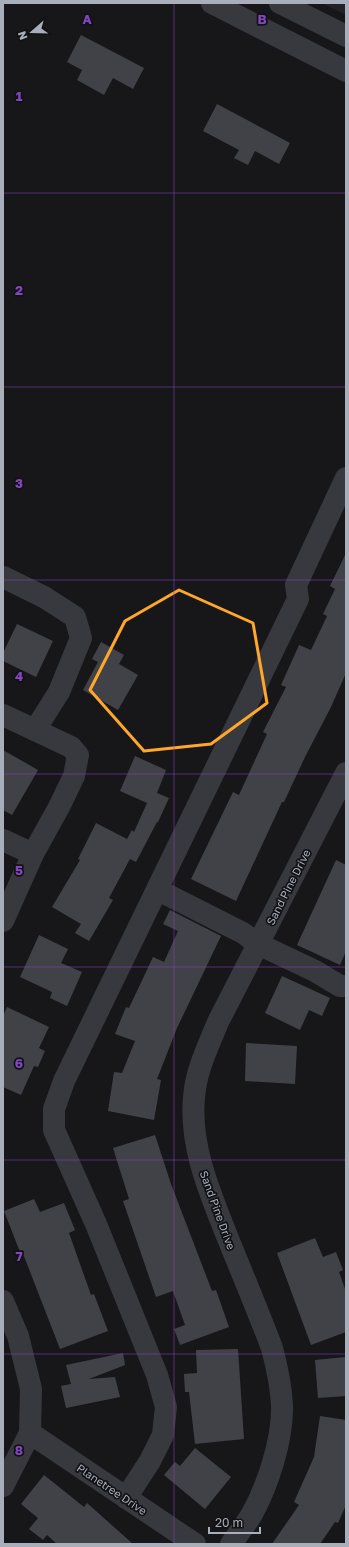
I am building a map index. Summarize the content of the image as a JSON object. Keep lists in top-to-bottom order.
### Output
{
  "streets": {
    "street": ["Sand Pine Drive", "Planetree Drive"]
  },
  "scale_bar": "20 m",
  "north": "left",
  "grid": {
    "columns": ["A", "B"],
    "rows": [
      "1",
      "2",
      "3",
      "4",
      "5",
      "6",
      "7",
      "8"
    ]
  }
}
